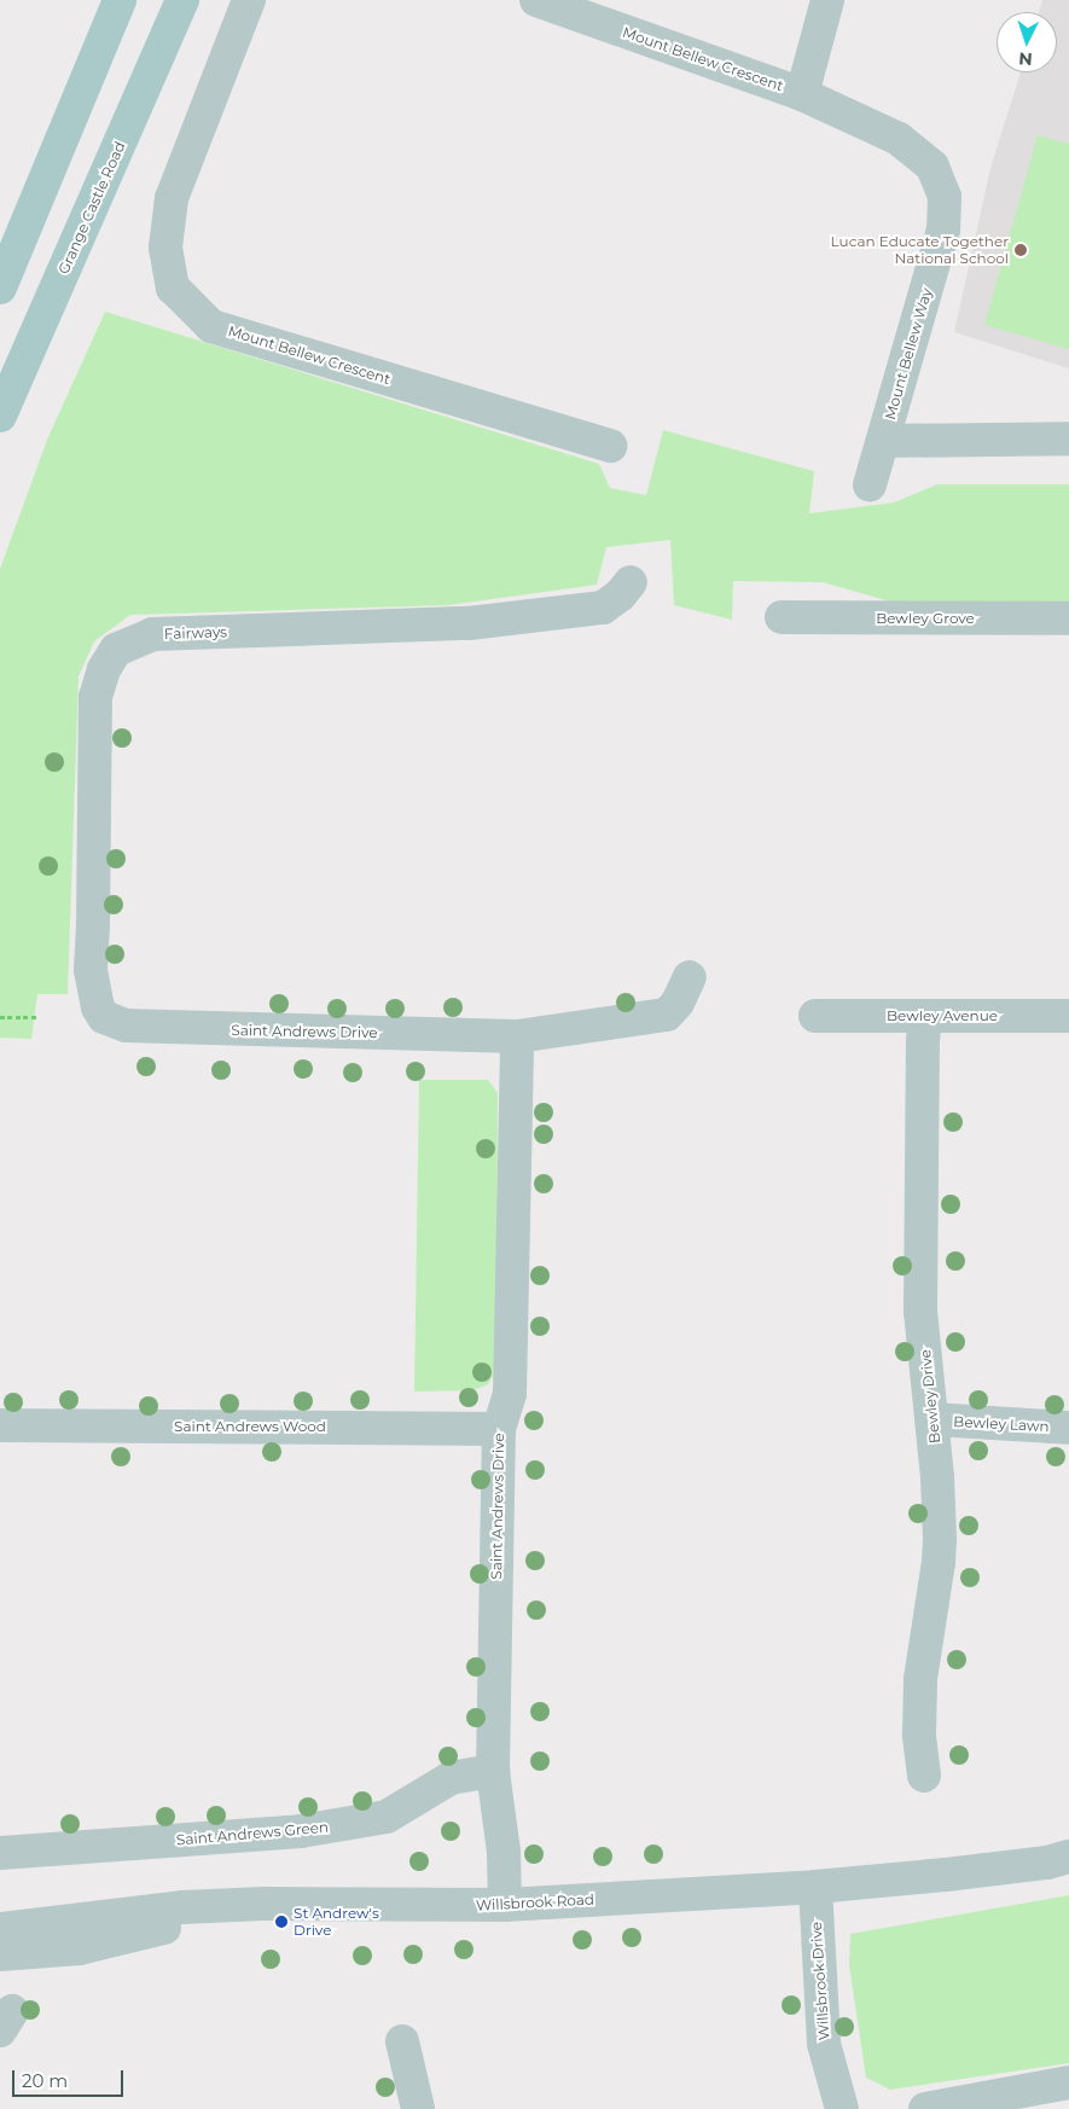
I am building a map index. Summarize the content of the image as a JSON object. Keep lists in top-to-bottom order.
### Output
{
  "streets": {
    "main road": ["Grange Castle Road"],
    "street": [
      "Mount Bellew Crescent",
      "Mount Bellew Way",
      "Bewley Grove",
      "Fairways",
      "Bewley Avenue",
      "Saint Andrews Drive",
      "Bewley Drive",
      "Bewley Lawn",
      "Saint Andrews Wood",
      "Saint Andrews Green",
      "Willsbrook Road",
      "Willsbrook Drive"
    ]
  },
  "crossings": [
    ["Mount Bellew Crescent", "Mount Bellew Way"],
    ["Fairways", "Saint Andrews Drive"],
    ["Bewley Avenue", "Bewley Drive"],
    ["Saint Andrews Drive", "Saint Andrews Wood"],
    ["Saint Andrews Drive", "Saint Andrews Green"],
    ["Saint Andrews Drive", "Willsbrook Road"],
    ["Bewley Drive", "Bewley Lawn"],
    ["Willsbrook Road", "Willsbrook Drive"]
  ],
  "places": ["Lucan Educate Together National School", "St Andrew's Drive"],
  "scale_bar": "20 m",
  "north": "bottom"
}
